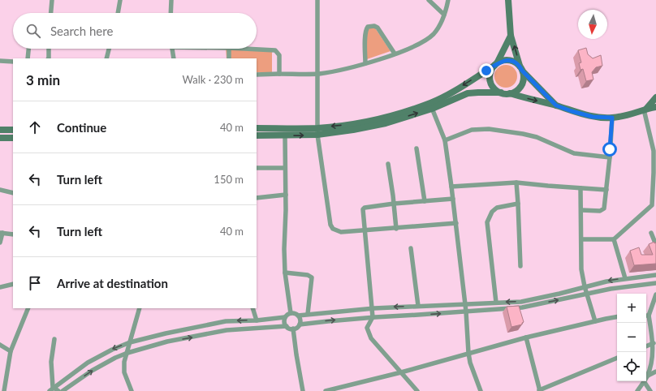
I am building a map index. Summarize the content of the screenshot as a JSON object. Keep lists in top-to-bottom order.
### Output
{
  "north": "bottom",
  "page": {
    "search": "Search here",
    "heading": ["3 min", "Walk · 230 m"],
    "list": [
      ["Continue", "40 m"],
      ["Turn left", "150 m"],
      ["Turn left", "40 m"],
      "Arrive at destination"
    ],
    "map_buttons": ["+", "−"]
  }
}
